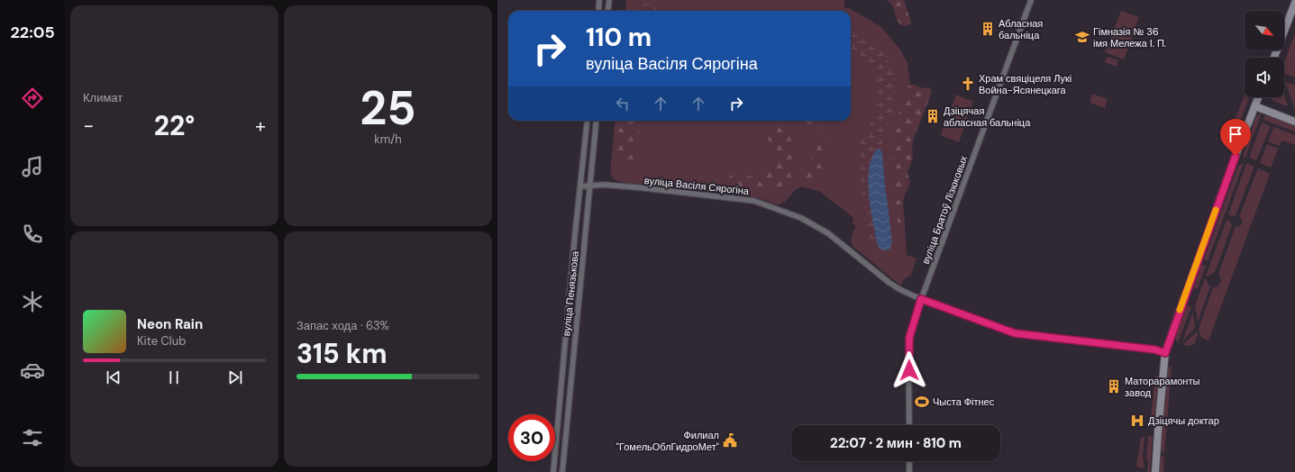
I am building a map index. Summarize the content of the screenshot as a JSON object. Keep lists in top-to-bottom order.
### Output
{
  "streets": {
    "street": ["вуліца Васіля Сярогіна", "вуліца Братоў Лізюковых", "вуліца Пенязькова"]
  },
  "crossings": [
    ["вуліца Васіля Сярогіна", "вуліца Братоў Лізюковых"],
    ["вуліца Васіля Сярогіна", "вуліца Пенязькова"]
  ],
  "places": {
    "building": ["Абласная бальніца", "Дзіцячая абласная бальніца", "Маторарамонты завод"],
    "school or university": ["Гімназія № 36 імя Мележа І. П."],
    "church": ["Храм свяціцеля Лукі Война-Ясянецкага"],
    "sports": ["Чыста Фітнес"],
    "hospital": ["Дзіцячы доктар"],
    "public building": ["Филиал \"ГомельОблГидроМет\""]
  },
  "north": "bottom right",
  "page": {
    "tabs": "22:05",
    "tile": [
      "Климат",
      ["25", "km/h"],
      ["Запас хода · 63%", "315 km"]
    ],
    "turn": ["110 m", "вуліца Васіля Сярогіна"],
    "heat": ["−", "22°", "+"],
    "song": ["Neon Rain", "Kite Club"],
    "limit": "30",
    "trip": "22:07 · 2 мин · 810 m"
  }
}
